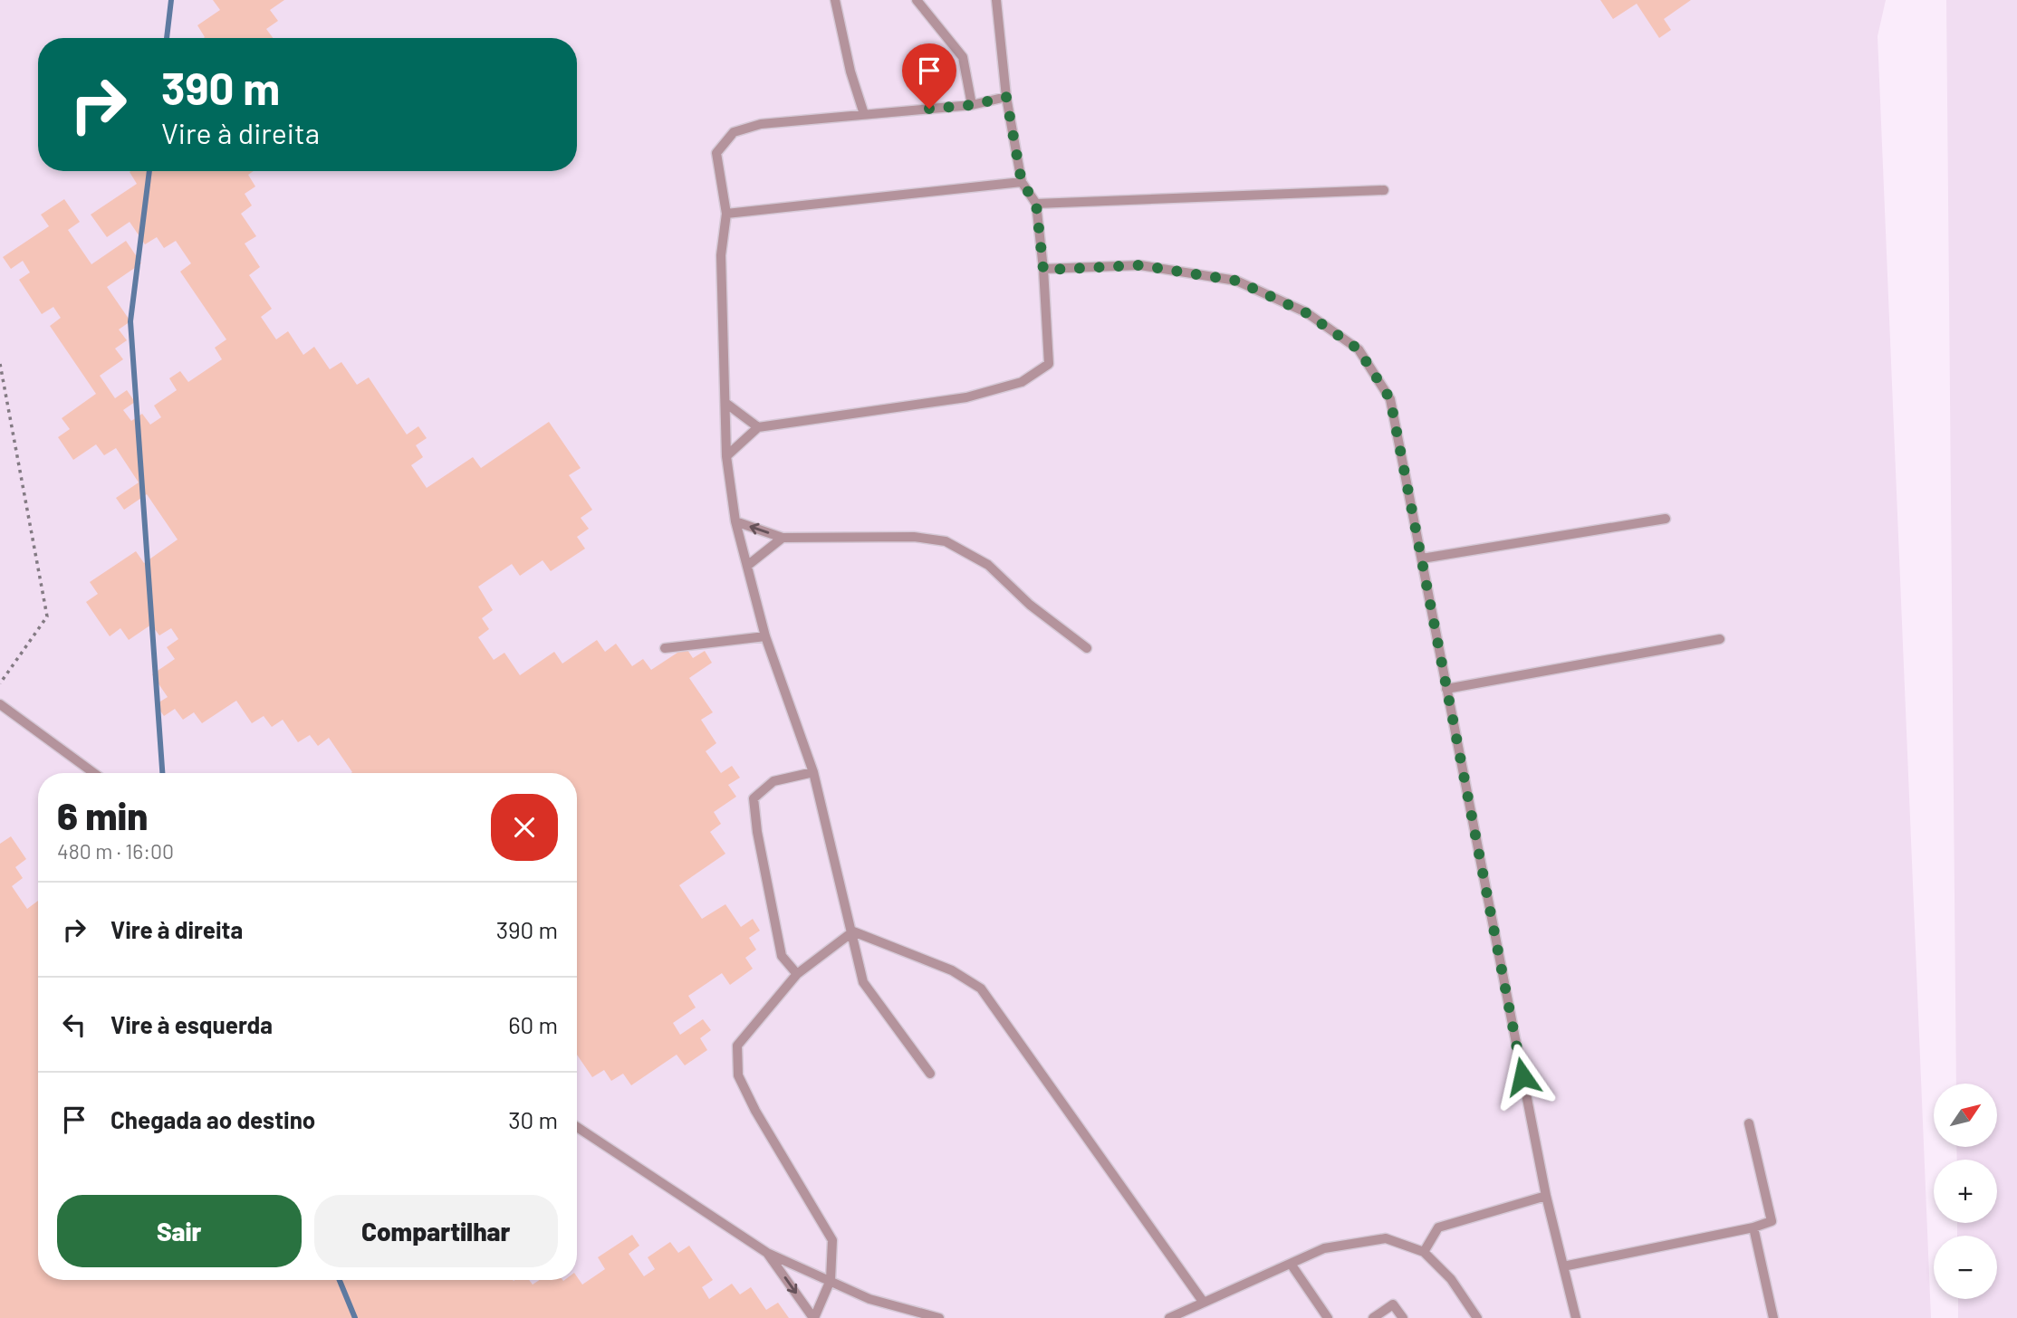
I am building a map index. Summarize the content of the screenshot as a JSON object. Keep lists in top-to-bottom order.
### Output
{
  "north": "top right",
  "page": {
    "turn": ["390 m", "Vire à direita"],
    "heading": ["6 min", "480 m · 16:00"],
    "list": [
      {
        "name": "Vire à direita",
        "value": "390 m"
      },
      {
        "name": "Vire à esquerda",
        "value": "60 m"
      },
      {
        "name": "Chegada ao destino",
        "value": "30 m"
      }
    ],
    "map_buttons": ["+", "−"],
    "buttons": ["Sair", "Compartilhar"]
  }
}
